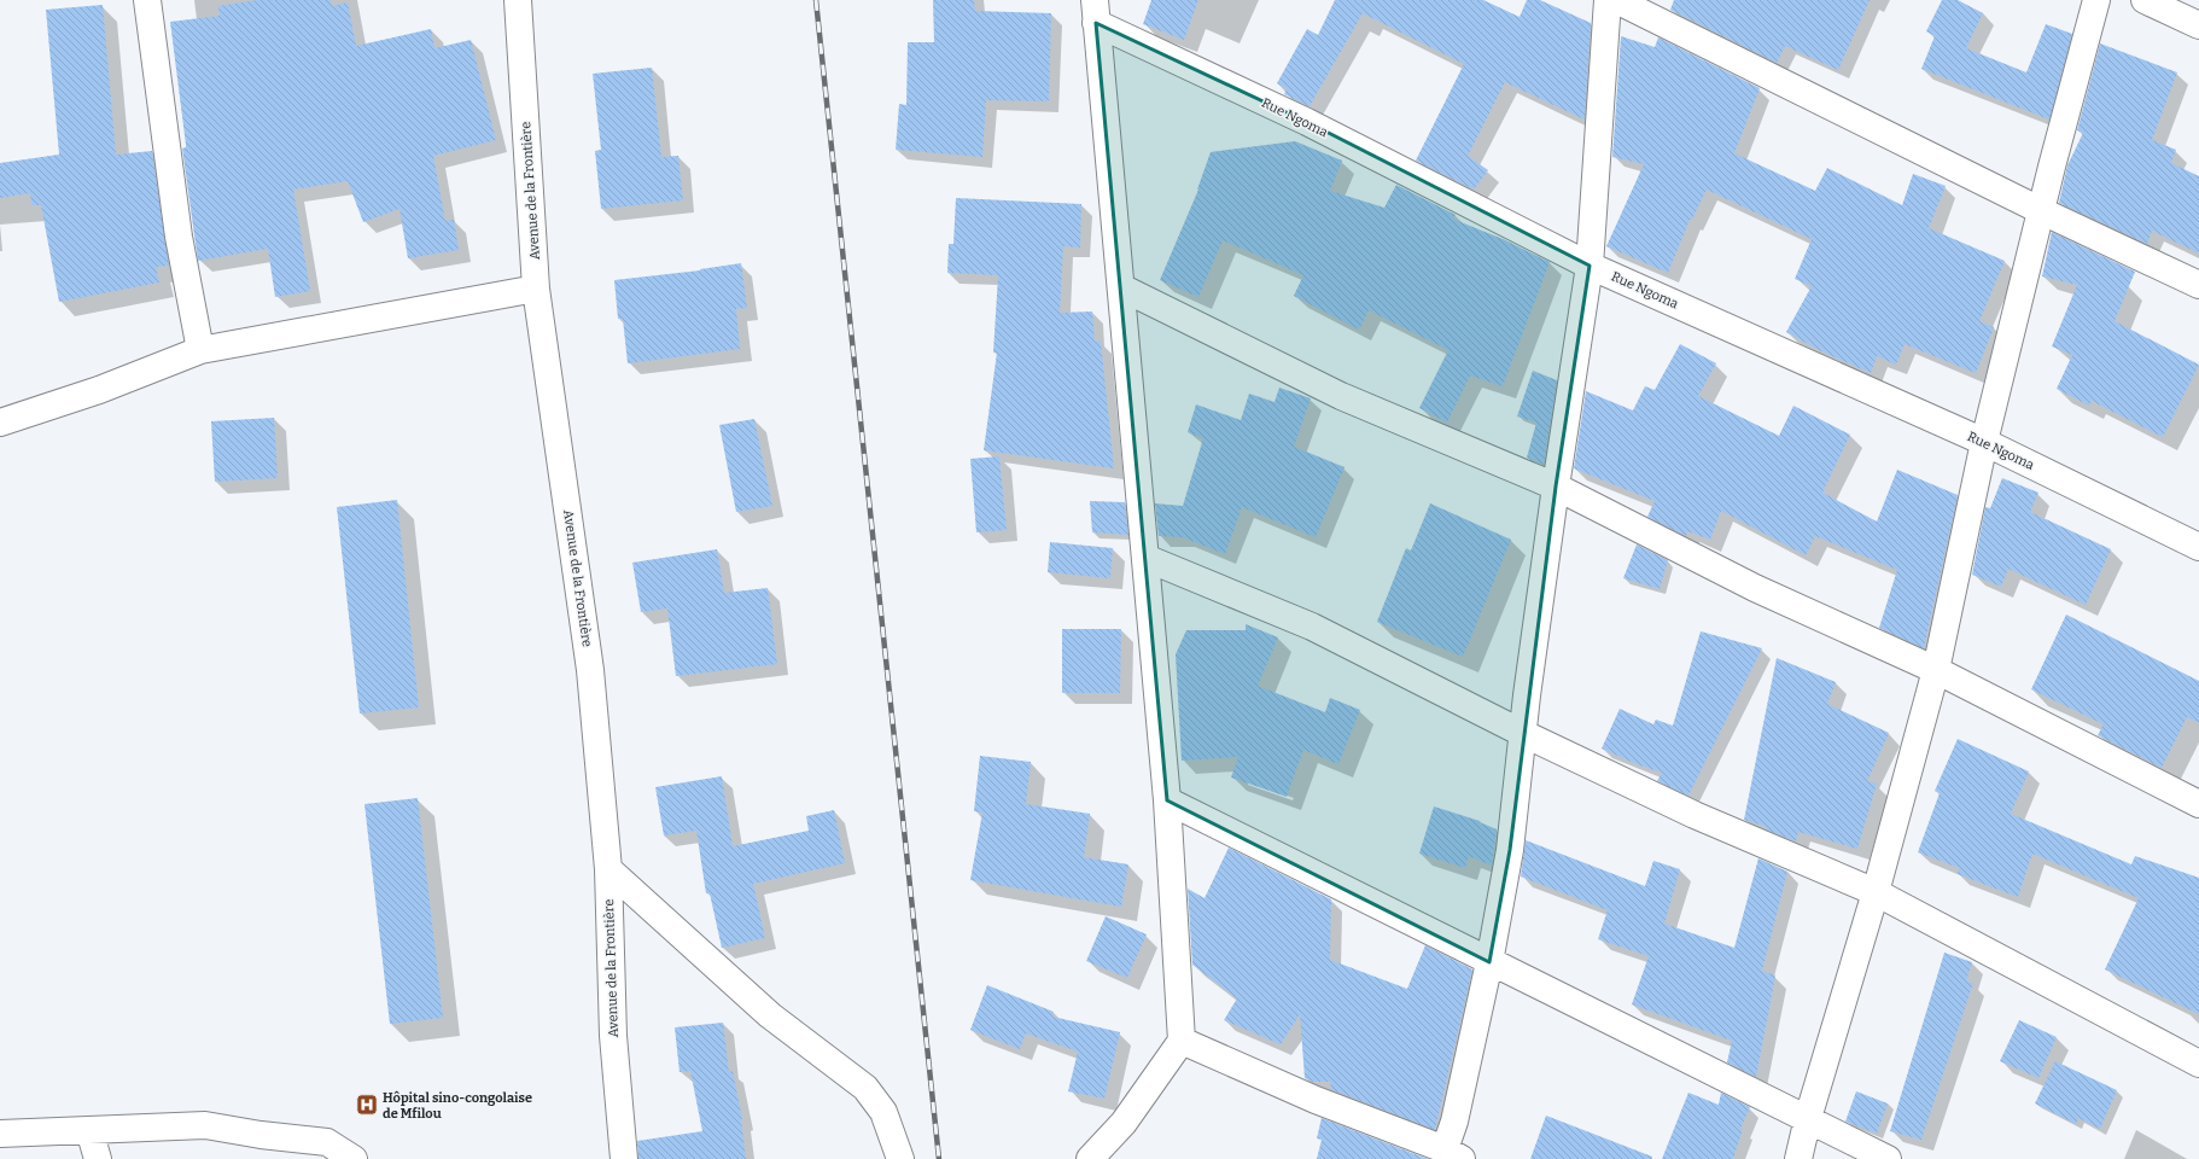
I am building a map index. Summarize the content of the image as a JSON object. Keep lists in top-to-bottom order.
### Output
{
  "streets": {
    "street": ["Rue Ngoma", "Avenue de la Frontière"]
  },
  "places": {
    "hospital": ["Hôpital sino-congolaise de Mfilou"]
  }
}
